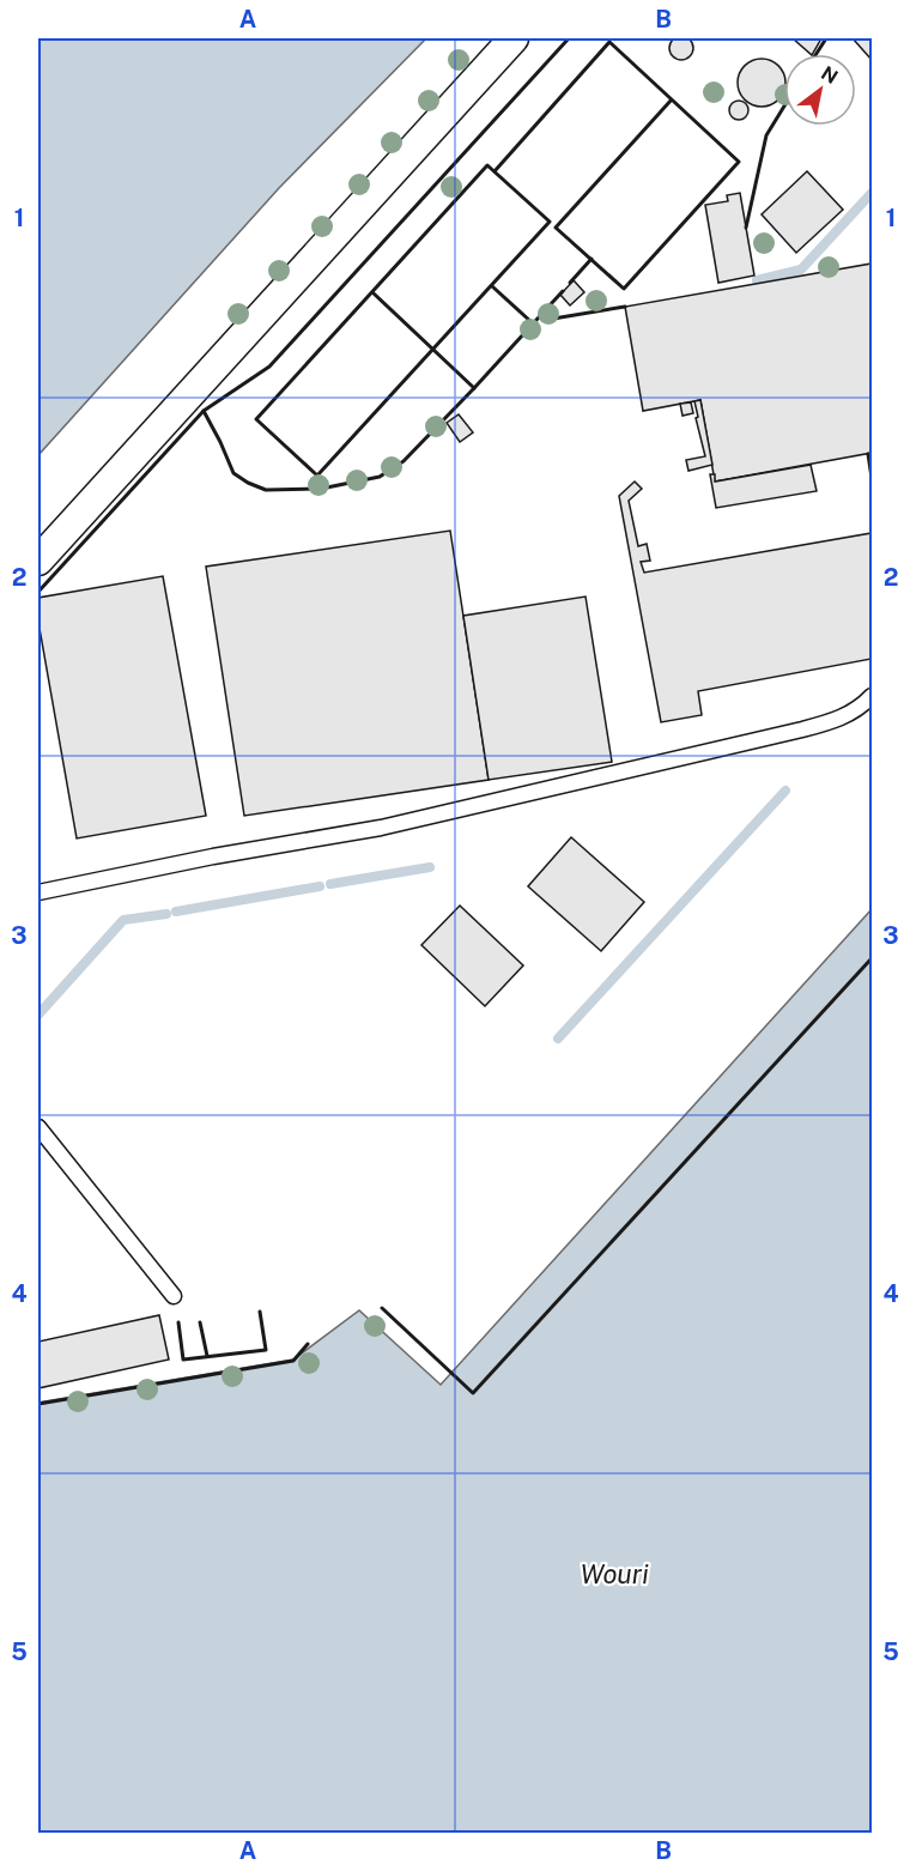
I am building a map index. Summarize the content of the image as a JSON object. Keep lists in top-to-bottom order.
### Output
{
  "water": ["Wouri"],
  "north": "top right",
  "grid": {
    "columns": ["A", "B"],
    "rows": [
      "1",
      "2",
      "3",
      "4",
      "5"
    ]
  }
}
